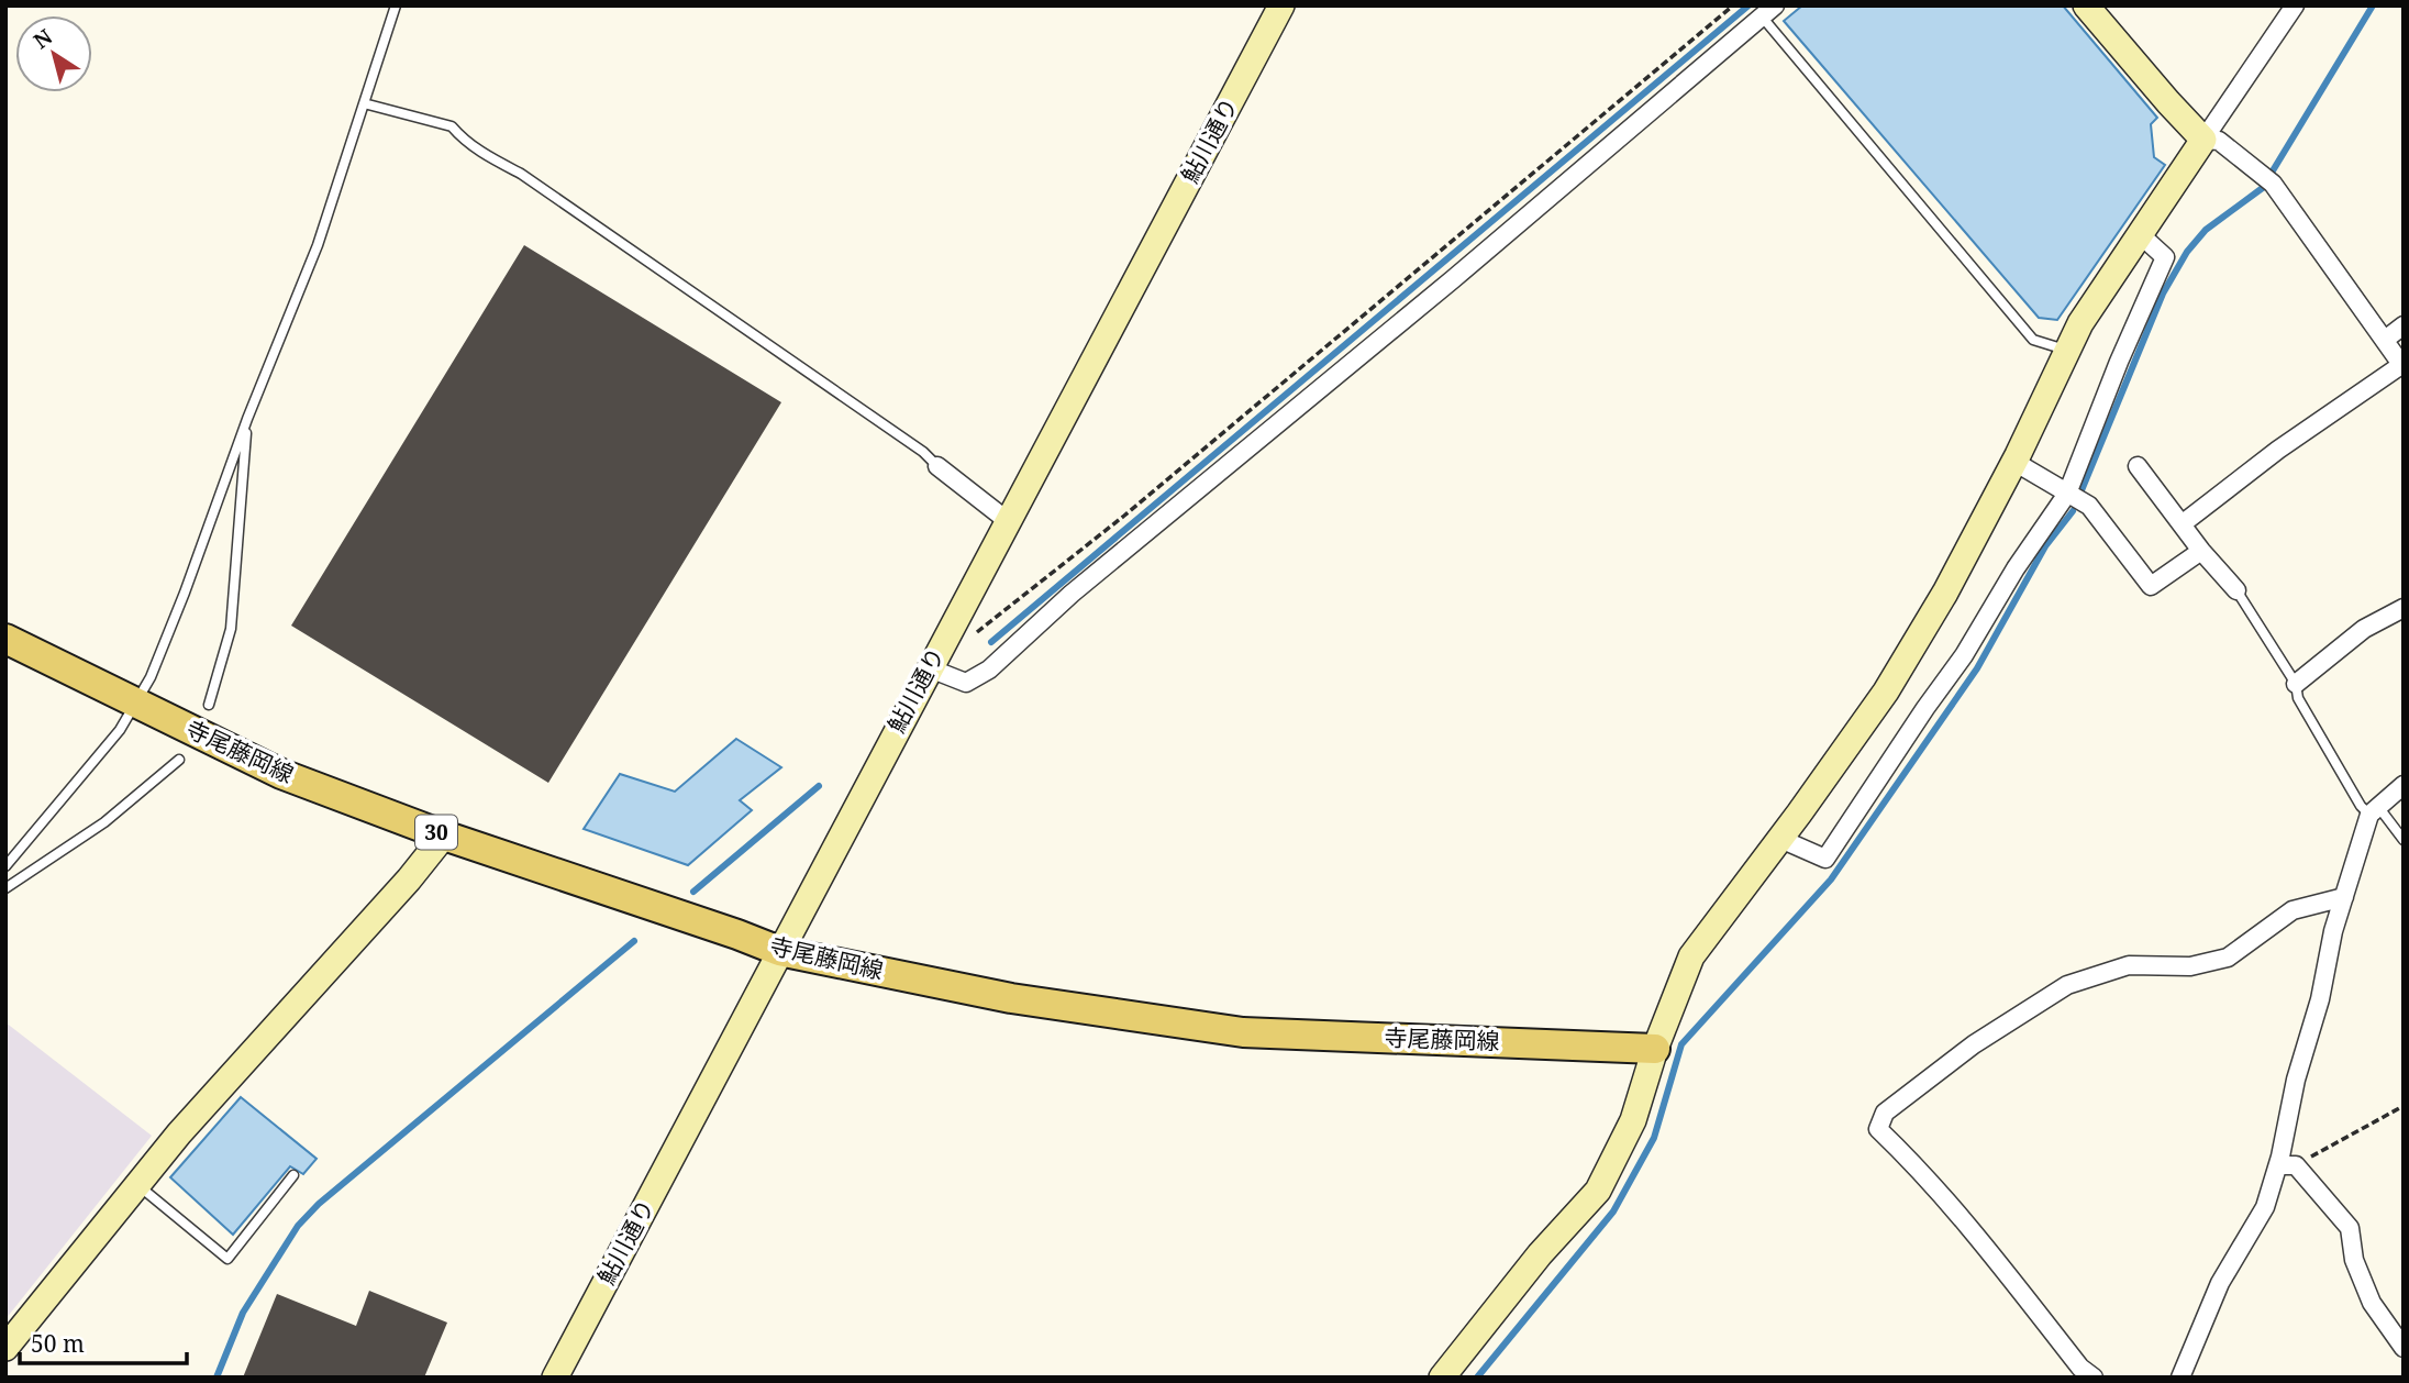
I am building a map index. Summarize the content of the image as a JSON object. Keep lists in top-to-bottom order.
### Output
{
  "streets": {
    "main road": ["寺尾藤岡線", "30"],
    "street": ["鮎川通り"]
  },
  "crossings": [
    ["鮎川通り", "寺尾藤岡線"]
  ],
  "scale_bar": "50 m",
  "north": "top left"
}
